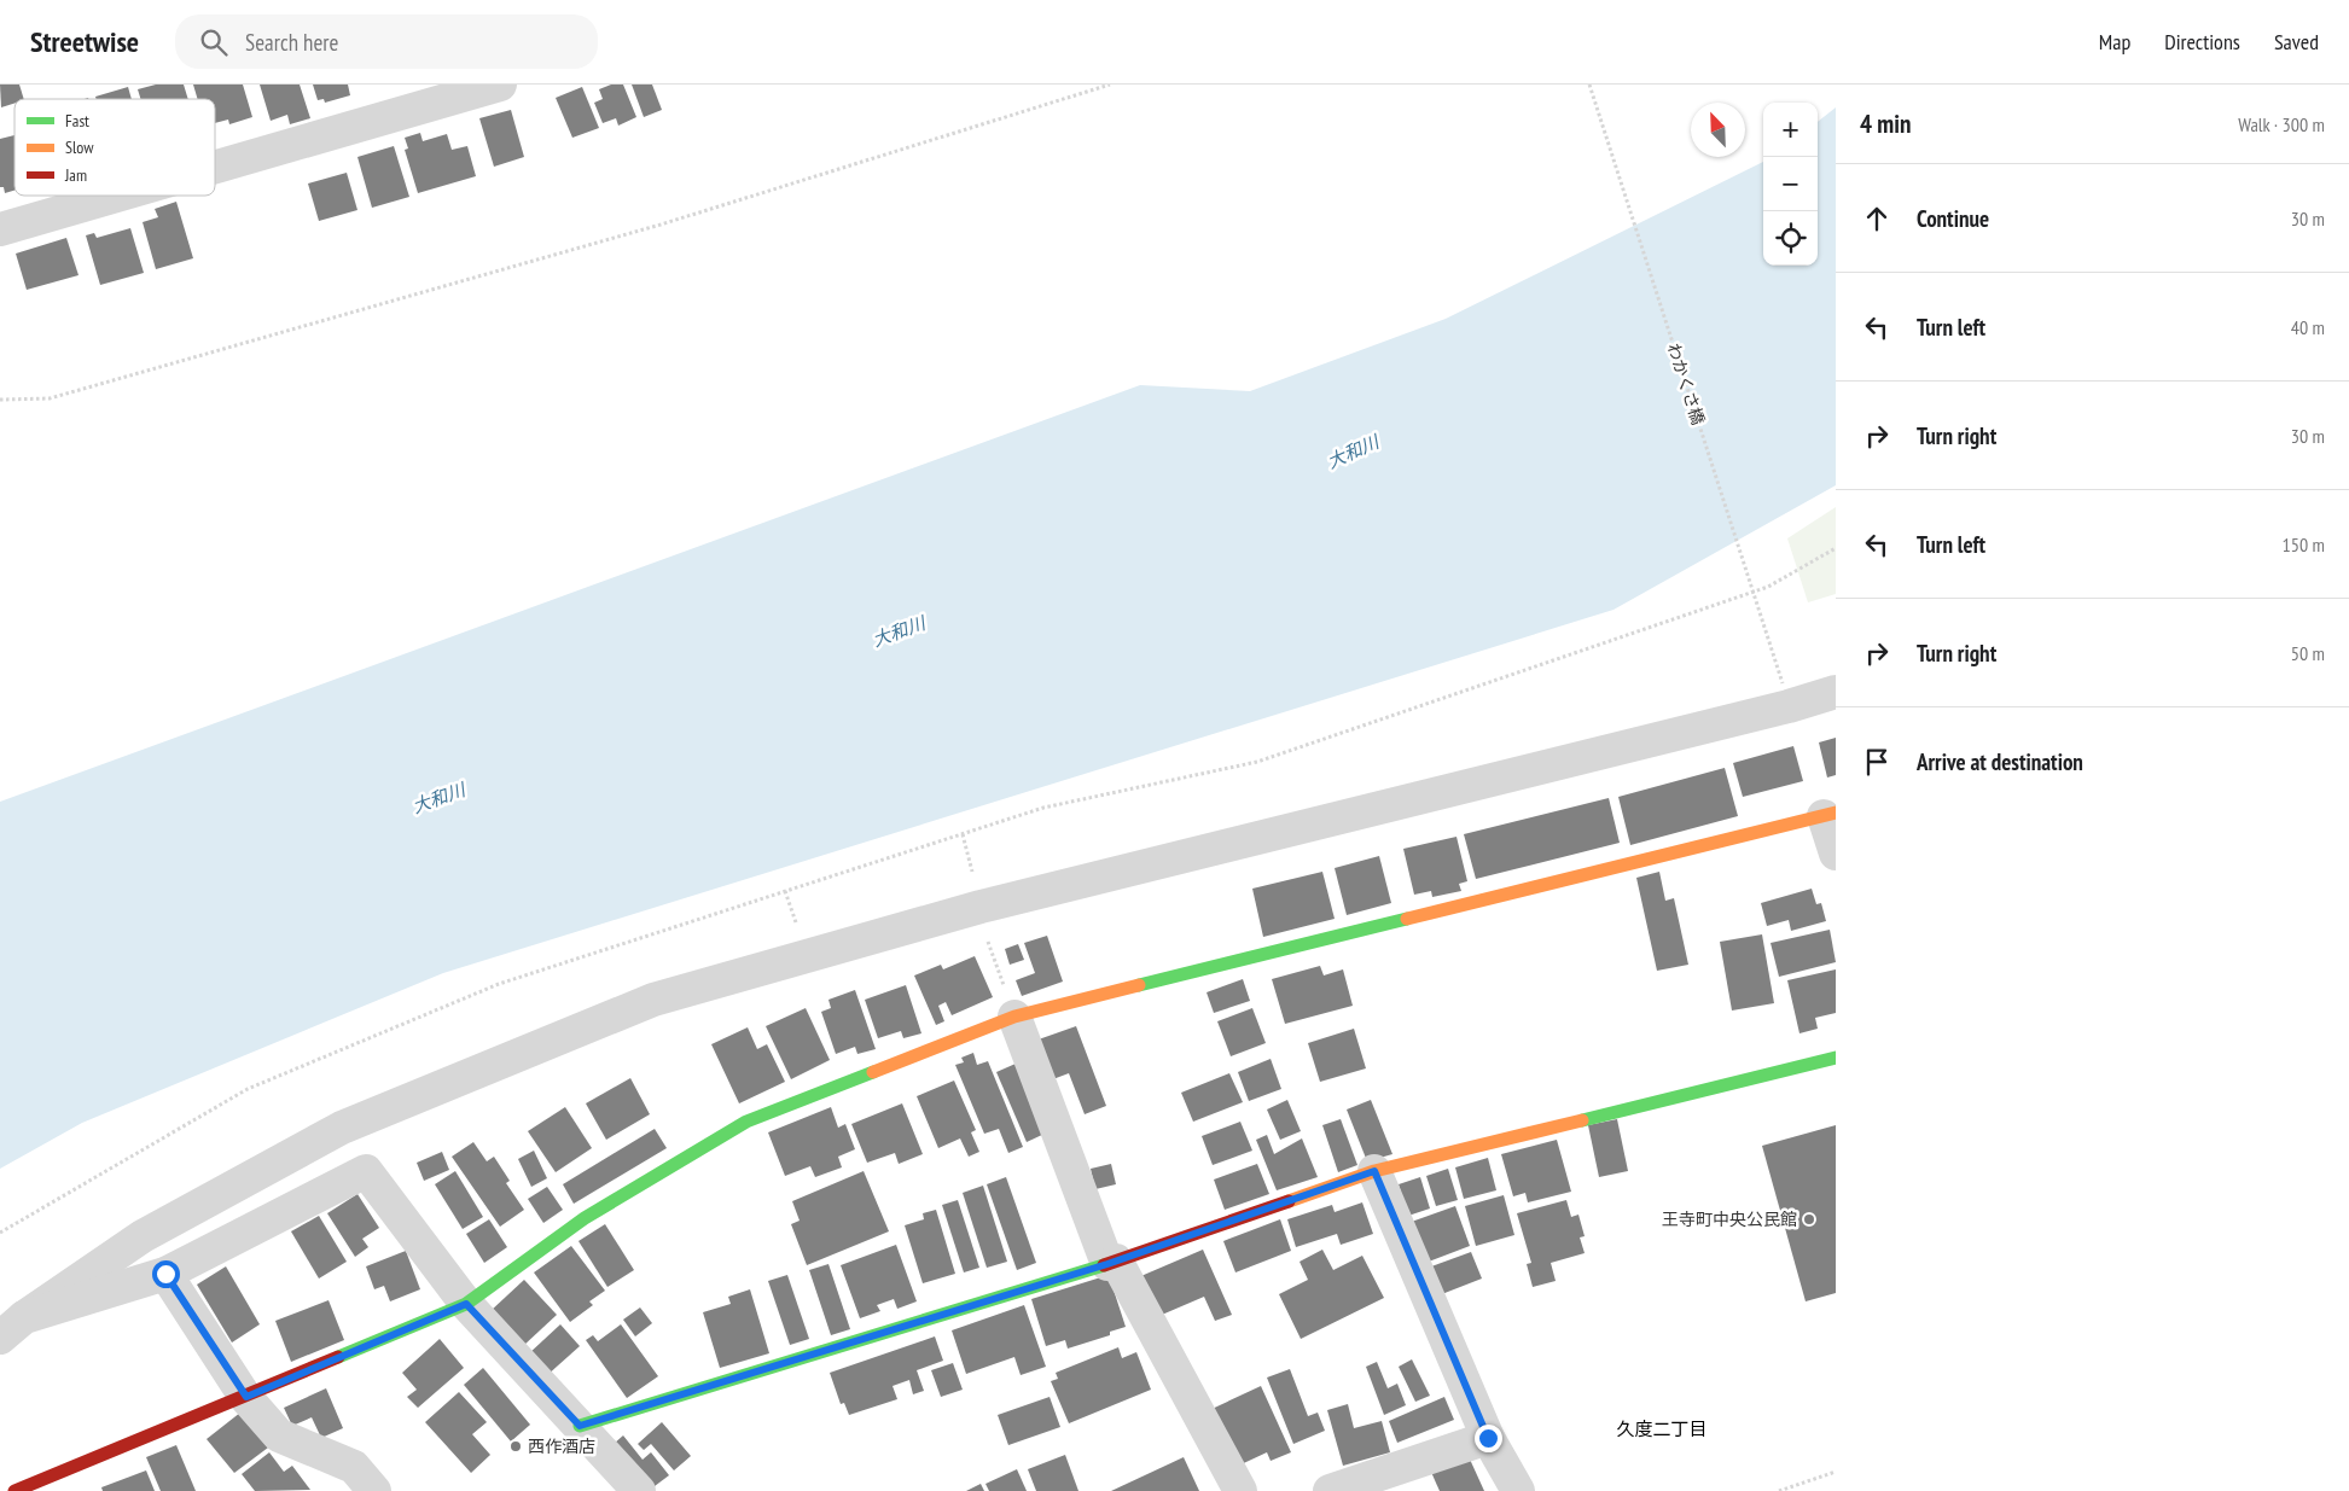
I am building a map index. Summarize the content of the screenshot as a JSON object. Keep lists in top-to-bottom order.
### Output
{
  "streets": {
    "path": ["わかくさ橋"]
  },
  "districts": ["久度二丁目"],
  "water": ["大和川"],
  "places": ["王寺町中央公民館", "西作酒店"],
  "legend": ["Fast", "Slow", "Jam"],
  "north": "top left",
  "page": {
    "header": "Streetwise",
    "search": "Search here",
    "nav": ["Map", "Directions", "Saved"],
    "heading": ["4 min", "Walk · 300 m"],
    "map_buttons": ["+", "−"],
    "list": [
      ["Continue", "30 m"],
      ["Turn left", "40 m"],
      ["Turn right", "30 m"],
      ["Turn left", "150 m"],
      ["Turn right", "50 m"],
      "Arrive at destination"
    ]
  }
}
